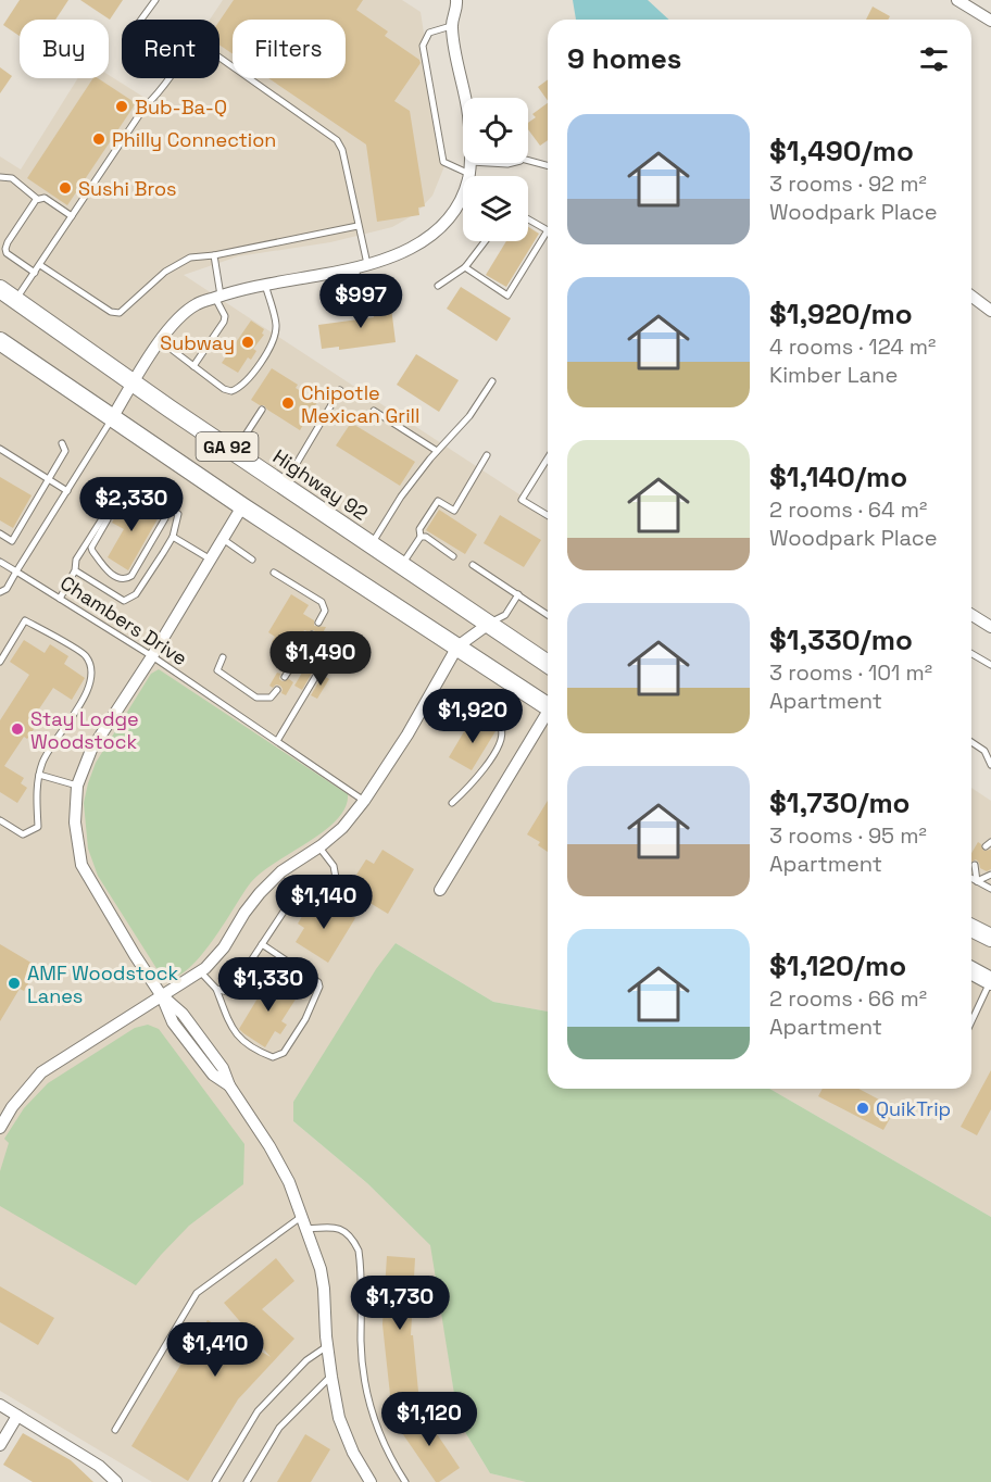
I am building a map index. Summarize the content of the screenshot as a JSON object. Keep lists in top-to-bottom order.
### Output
{
  "streets": {
    "main road": ["GA 92", "Highway 92"],
    "lane": ["Chambers Drive"]
  },
  "places": [
    "Bub-Ba-Q",
    "Philly Connection",
    "Sushi Bros",
    "Subway",
    "Chipotle Mexican Grill",
    "Stay Lodge Woodstock",
    "AMF Woodstock Lanes",
    "QuikTrip"
  ],
  "page": {
    "chip": ["Buy", "Rent", "Filters"],
    "heading": "9 homes",
    "list": [
      {
        "name": "$1,490/mo",
        "note": "3 rooms · 92 m² · Woodpark Place"
      },
      {
        "name": "$1,920/mo",
        "note": "4 rooms · 124 m² · Kimber Lane"
      },
      {
        "name": "$1,140/mo",
        "note": "2 rooms · 64 m² · Woodpark Place"
      },
      {
        "name": "$1,330/mo",
        "note": "3 rooms · 101 m² · Apartment"
      },
      {
        "name": "$1,730/mo",
        "note": "3 rooms · 95 m² · Apartment"
      },
      {
        "name": "$1,120/mo",
        "note": "2 rooms · 66 m² · Apartment"
      }
    ],
    "price": [
      "$997",
      "$2,330",
      "$1,490",
      "$1,920",
      "$1,140",
      "$1,330",
      "$1,730",
      "$1,410",
      "$1,120"
    ]
  }
}
